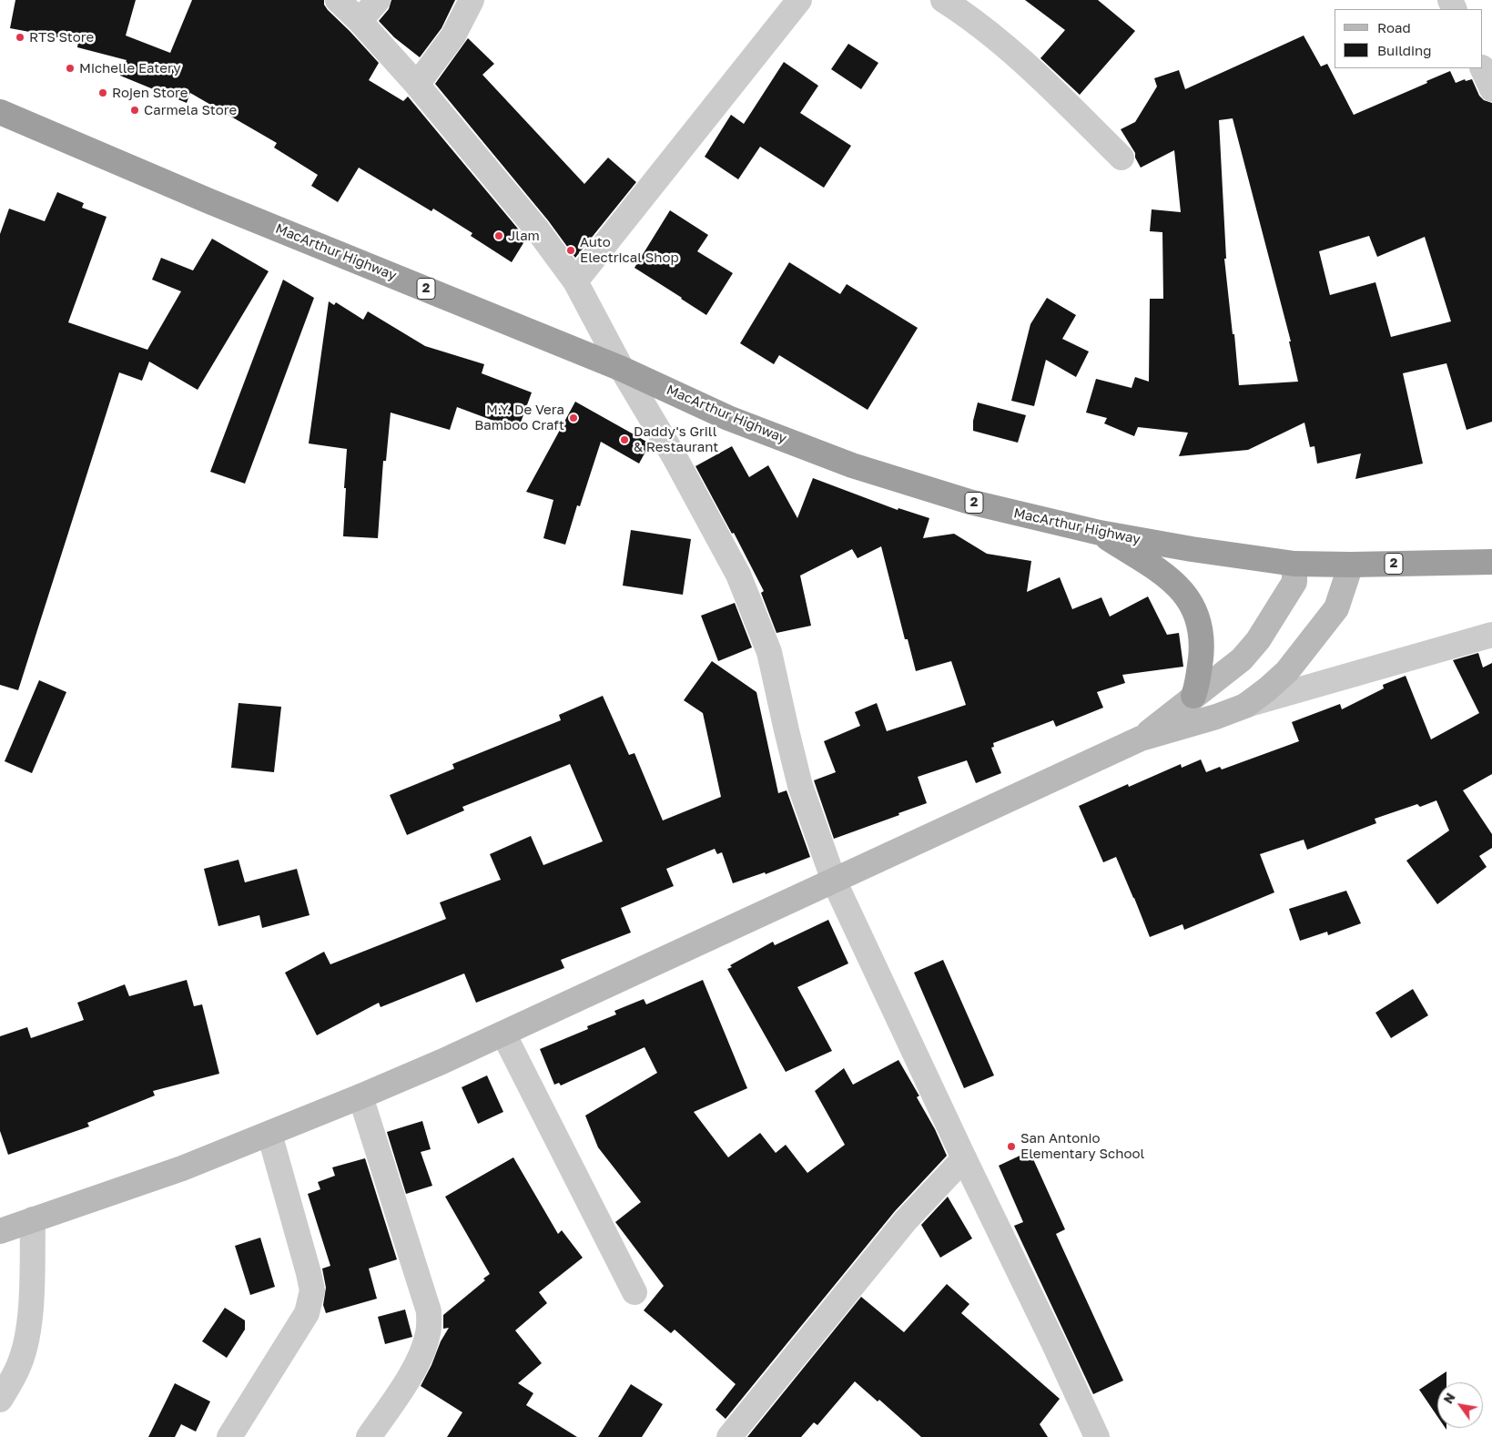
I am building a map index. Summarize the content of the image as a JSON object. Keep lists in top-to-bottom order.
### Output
{
  "streets": {
    "highway": ["MacArthur Highway", "2"]
  },
  "places": [
    "RTS Store",
    "Michelle Eatery",
    "Rojen Store",
    "Carmela Store",
    "Jlam",
    "Auto Electrical Shop",
    "M.Y. De Vera Bamboo Craft",
    "Daddy's Grill & Restaurant",
    "San Antonio Elementary School"
  ],
  "legend": ["Road", "Building"],
  "north": "top left"
}
